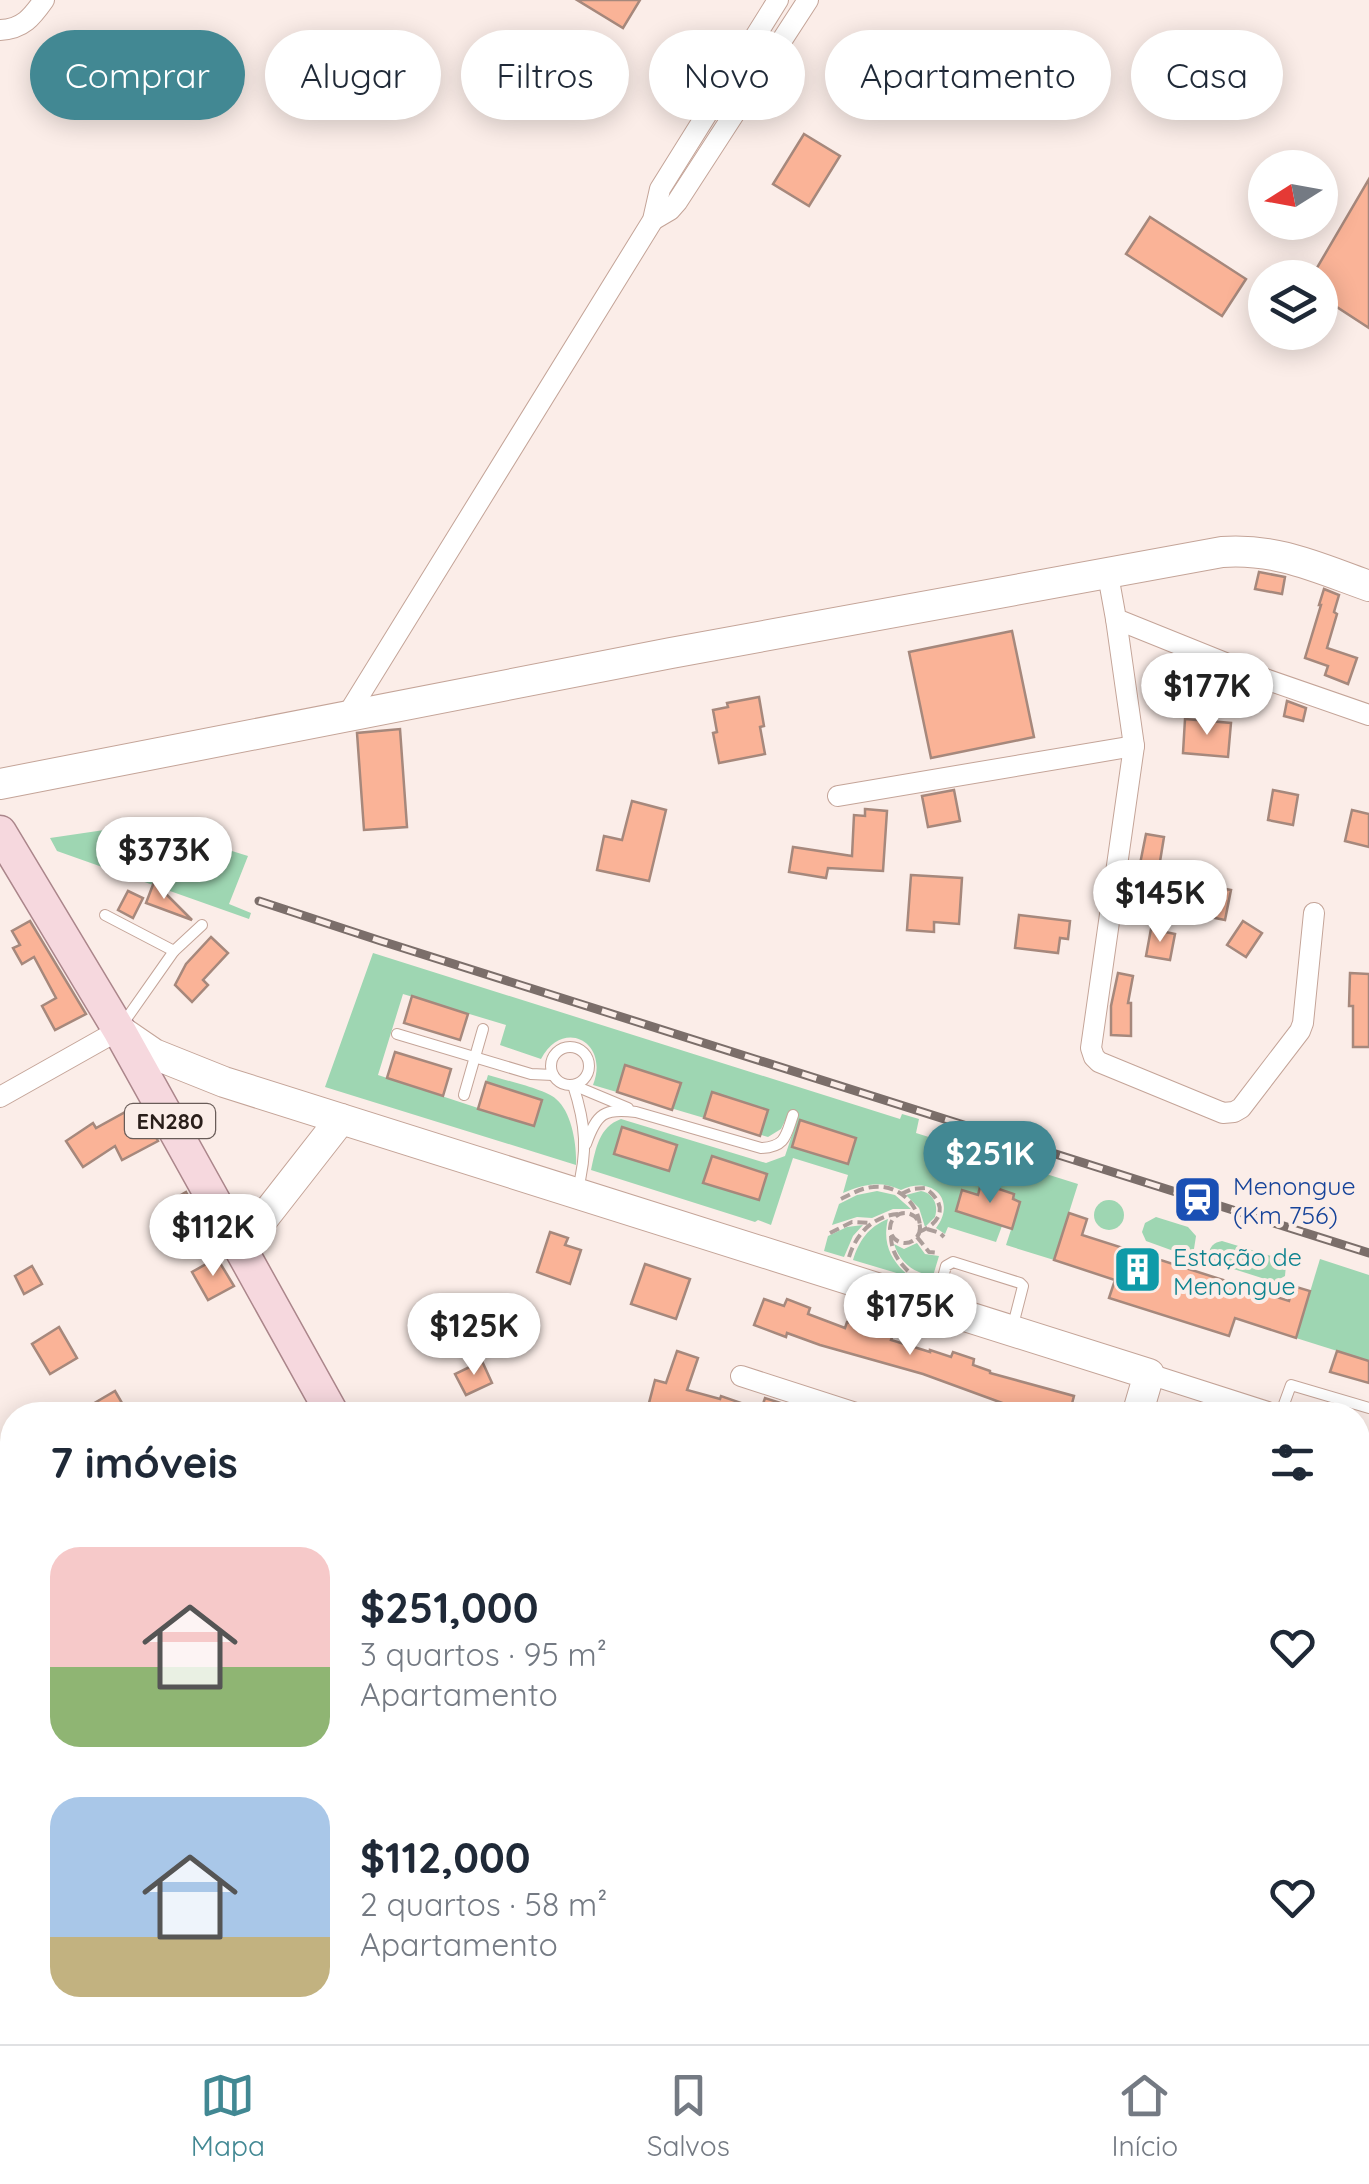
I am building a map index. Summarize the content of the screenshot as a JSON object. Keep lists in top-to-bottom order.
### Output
{
  "streets": {
    "main road": ["EN280"]
  },
  "places": {
    "station": ["Menongue (Km 756)"],
    "building": ["Estação de Menongue"]
  },
  "north": "left",
  "page": {
    "chip": [
      "Comprar",
      "Alugar",
      "Filtros",
      "Novo",
      "Apartamento",
      "Casa"
    ],
    "price": [
      "$177K",
      "$373K",
      "$145K",
      "$251K",
      "$112K",
      "$175K",
      "$125K"
    ],
    "heading": "7 imóveis",
    "list": [
      {
        "name": "$251,000",
        "note": "3 quartos · 95 m² · Apartamento"
      },
      {
        "name": "$112,000",
        "note": "2 quartos · 58 m² · Apartamento"
      }
    ],
    "tabs": ["Mapa", "Salvos", "Início"]
  }
}
